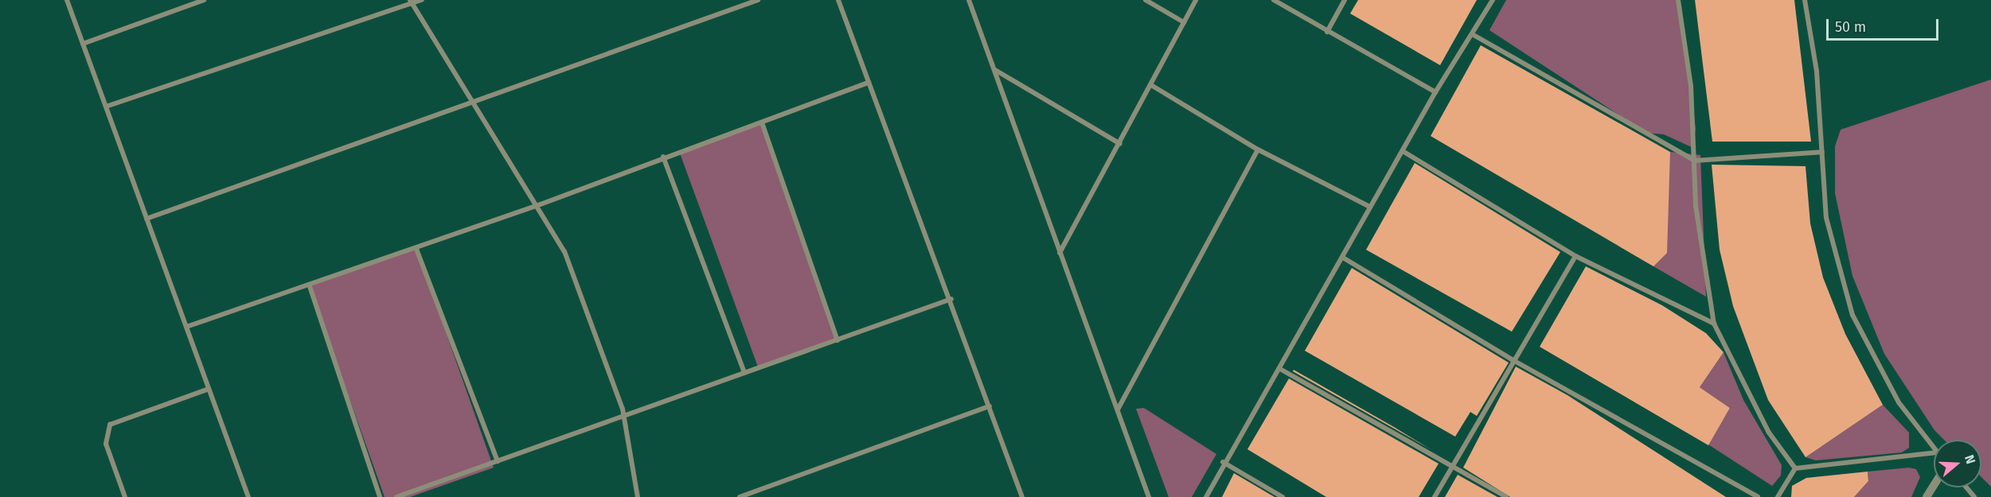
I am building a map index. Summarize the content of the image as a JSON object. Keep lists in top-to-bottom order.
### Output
{
  "scale_bar": "50 m",
  "north": "right"
}
